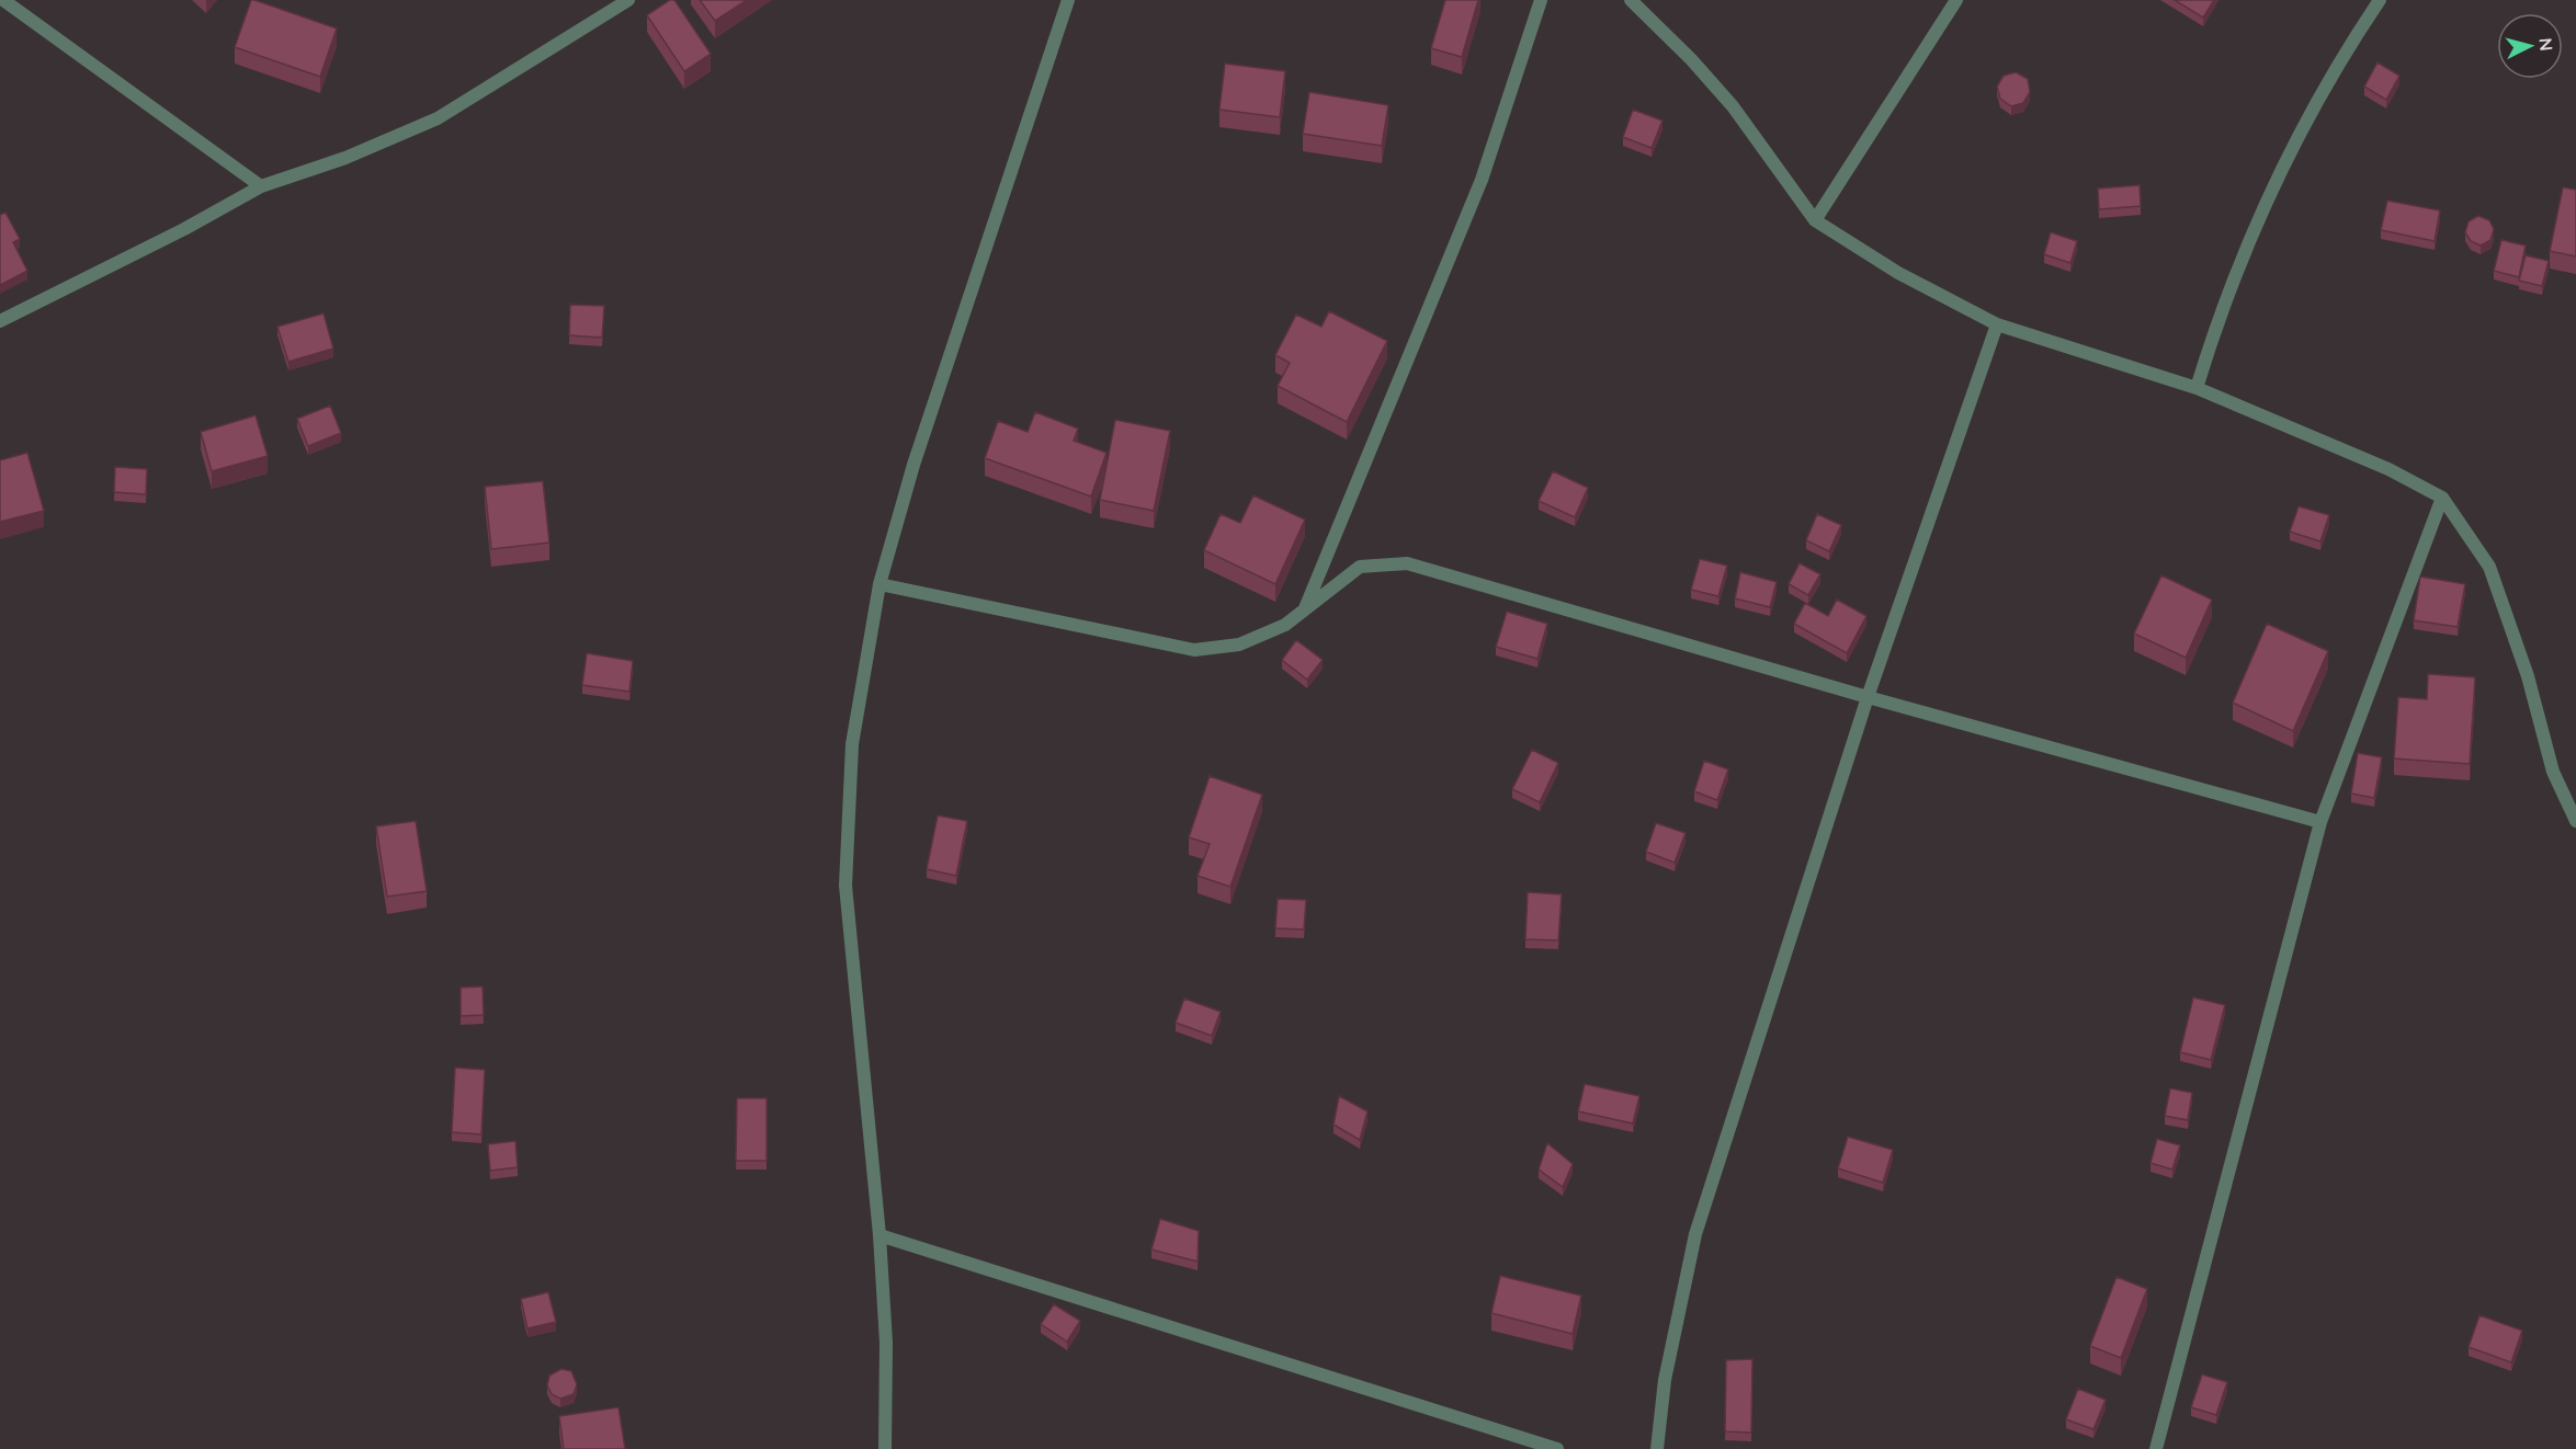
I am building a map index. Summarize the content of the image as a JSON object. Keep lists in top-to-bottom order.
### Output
{
  "north": "right"
}
